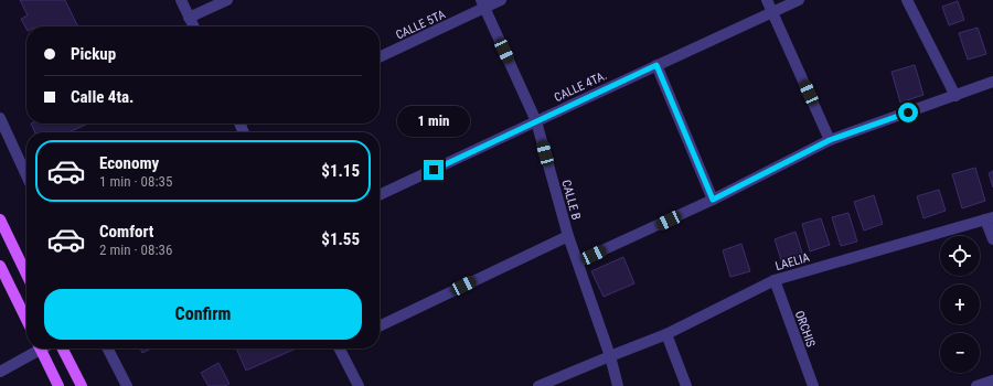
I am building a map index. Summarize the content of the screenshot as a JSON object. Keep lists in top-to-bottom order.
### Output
{
  "streets": {
    "street": [
      "CALLE 5TA",
      "CALLE 4TA.",
      "CALLE B",
      "LAELIA",
      "ORCHIS"
    ]
  },
  "crossings": [
    ["CALLE 5TA", "CALLE B"],
    ["CALLE 4TA.", "CALLE B"],
    ["CALLE B", "LAELIA"],
    ["LAELIA", "ORCHIS"]
  ],
  "page": {
    "banner": ["Pickup", "Calle 4ta."],
    "bubble": "1 min",
    "list": [
      {
        "name": "Economy",
        "note": "1 min · 08:35",
        "value": "$1.15"
      },
      {
        "name": "Comfort",
        "note": "2 min · 08:36",
        "value": "$1.55"
      }
    ],
    "map_buttons": ["+", "−"],
    "buttons": "Confirm"
  }
}
